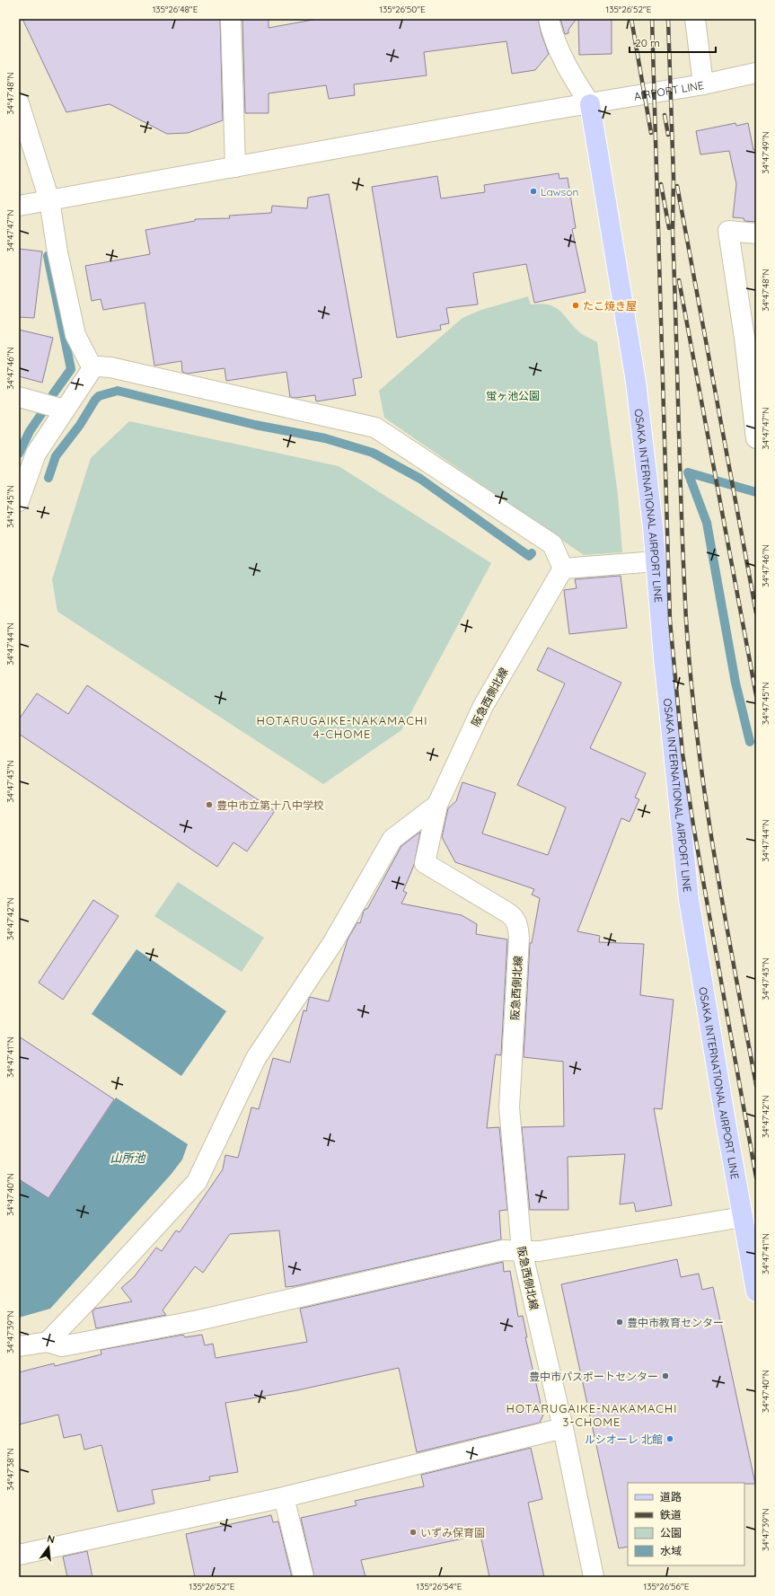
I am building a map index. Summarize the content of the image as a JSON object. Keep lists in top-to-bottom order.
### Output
{
  "streets": {
    "main road": ["OSAKA INTERNATIONAL AIRPORT LINE"],
    "street": ["AIRPORT LINE", "阪急西側北線"]
  },
  "crossings": [
    ["AIRPORT LINE", "OSAKA INTERNATIONAL AIRPORT LINE"]
  ],
  "districts": ["HOTARUGAIKE-NAKAMACHI 4-CHOME", "HOTARUGAIKE-NAKAMACHI 3-CHOME"],
  "water": ["山所池"],
  "parks": ["蛍ヶ池公園"],
  "places": [
    "Lawson",
    "たこ焼き屋",
    "豊中市立第十八中学校",
    "豊中市教育センター",
    "豊中市パスポートセンター",
    "ルシオーレ 北館",
    "いずみ保育園"
  ],
  "legend": [
    "道路",
    "鉄道",
    "公園",
    "水域"
  ],
  "scale_bar": "20 m",
  "north": "top",
  "coordinates": [
    "135°26'48\"E",
    "135°26'50\"E",
    "135°26'52\"E",
    "34°47'48\"N",
    "34°47'49\"N",
    "34°47'47\"N",
    "34°47'46\"N",
    "34°47'45\"N",
    "34°47'44\"N",
    "34°47'43\"N",
    "34°47'42\"N",
    "34°47'41\"N",
    "34°47'40\"N",
    "34°47'39\"N",
    "34°47'38\"N",
    "135°26'54\"E",
    "135°26'56\"E"
  ]
}
